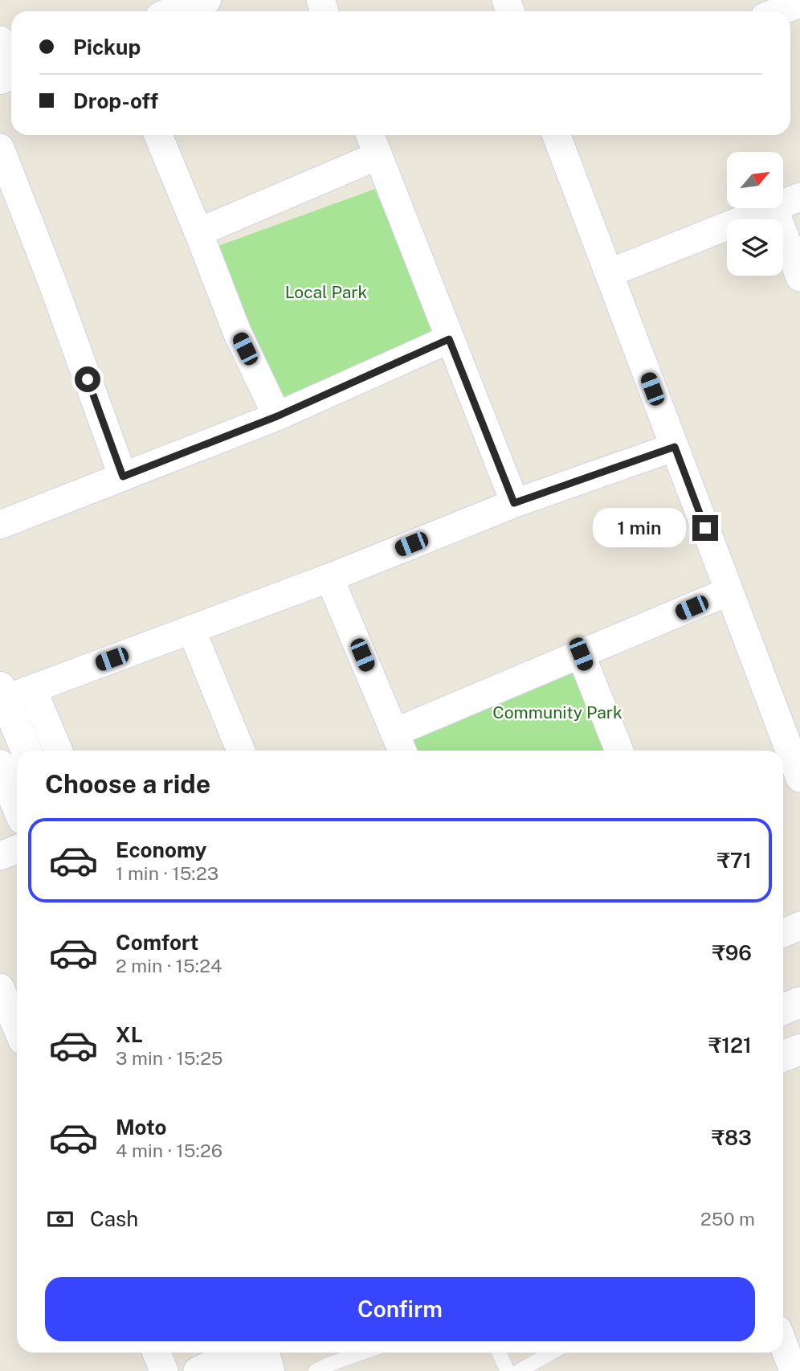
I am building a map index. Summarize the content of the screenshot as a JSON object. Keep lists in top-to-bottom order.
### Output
{
  "parks": ["Local Park", "Community Park"],
  "north": "top right",
  "page": {
    "banner": ["Pickup", "Drop-off"],
    "bubble": "1 min",
    "heading": "Choose a ride",
    "list": [
      {
        "name": "Economy",
        "note": "1 min · 15:23",
        "value": "₹71"
      },
      {
        "name": "Comfort",
        "note": "2 min · 15:24",
        "value": "₹96"
      },
      {
        "name": "XL",
        "note": "3 min · 15:25",
        "value": "₹121"
      },
      {
        "name": "Moto",
        "note": "4 min · 15:26",
        "value": "₹83"
      }
    ],
    "pay": ["Cash", "250 m"],
    "buttons": "Confirm"
  }
}
